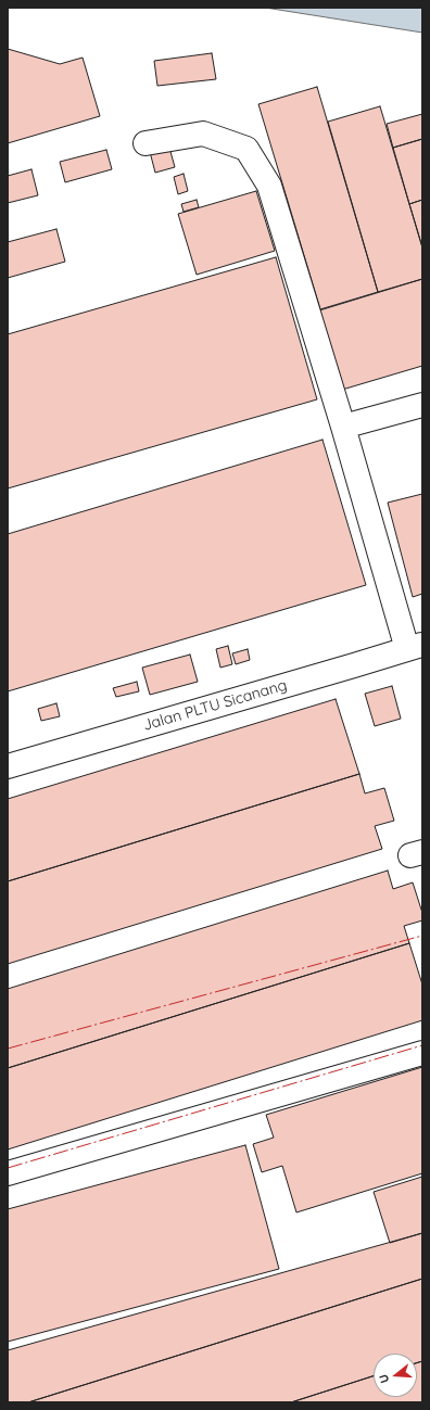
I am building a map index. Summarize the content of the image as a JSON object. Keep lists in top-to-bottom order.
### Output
{
  "streets": {
    "lane": ["Jalan PLTU Sicanang"]
  },
  "north": "left"
}
